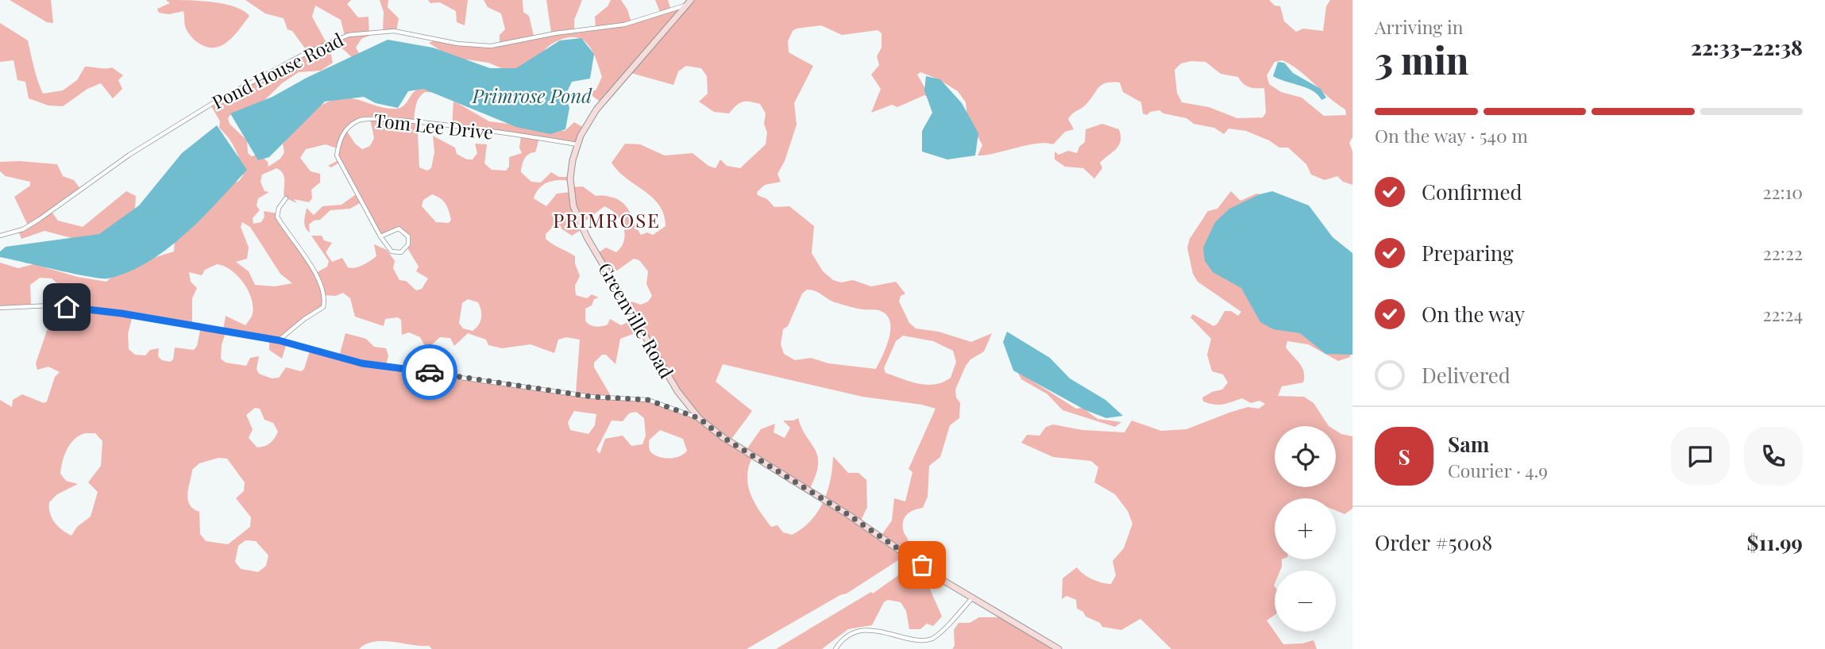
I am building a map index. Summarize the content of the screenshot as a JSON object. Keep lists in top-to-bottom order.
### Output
{
  "streets": {
    "main road": ["Greenville Road"],
    "street": ["Pond House Road", "Tom Lee Drive"]
  },
  "crossings": [
    ["Pond House Road", "Greenville Road"],
    ["Tom Lee Drive", "Greenville Road"]
  ],
  "districts": ["PRIMROSE"],
  "water": ["Primrose Pond"],
  "page": {
    "heading": ["3 min", "Arriving in", "22:33–22:38"],
    "panel": [
      "Sam",
      "Courier · 4.9",
      "Order #5008",
      "$11.99"
    ],
    "bar": "On the way · 540 m",
    "list": [
      ["Confirmed", "22:10"],
      ["Preparing", "22:22"],
      ["On the way", "22:24"],
      "Delivered"
    ],
    "map_buttons": ["+", "−"],
    "round": "S"
  }
}
